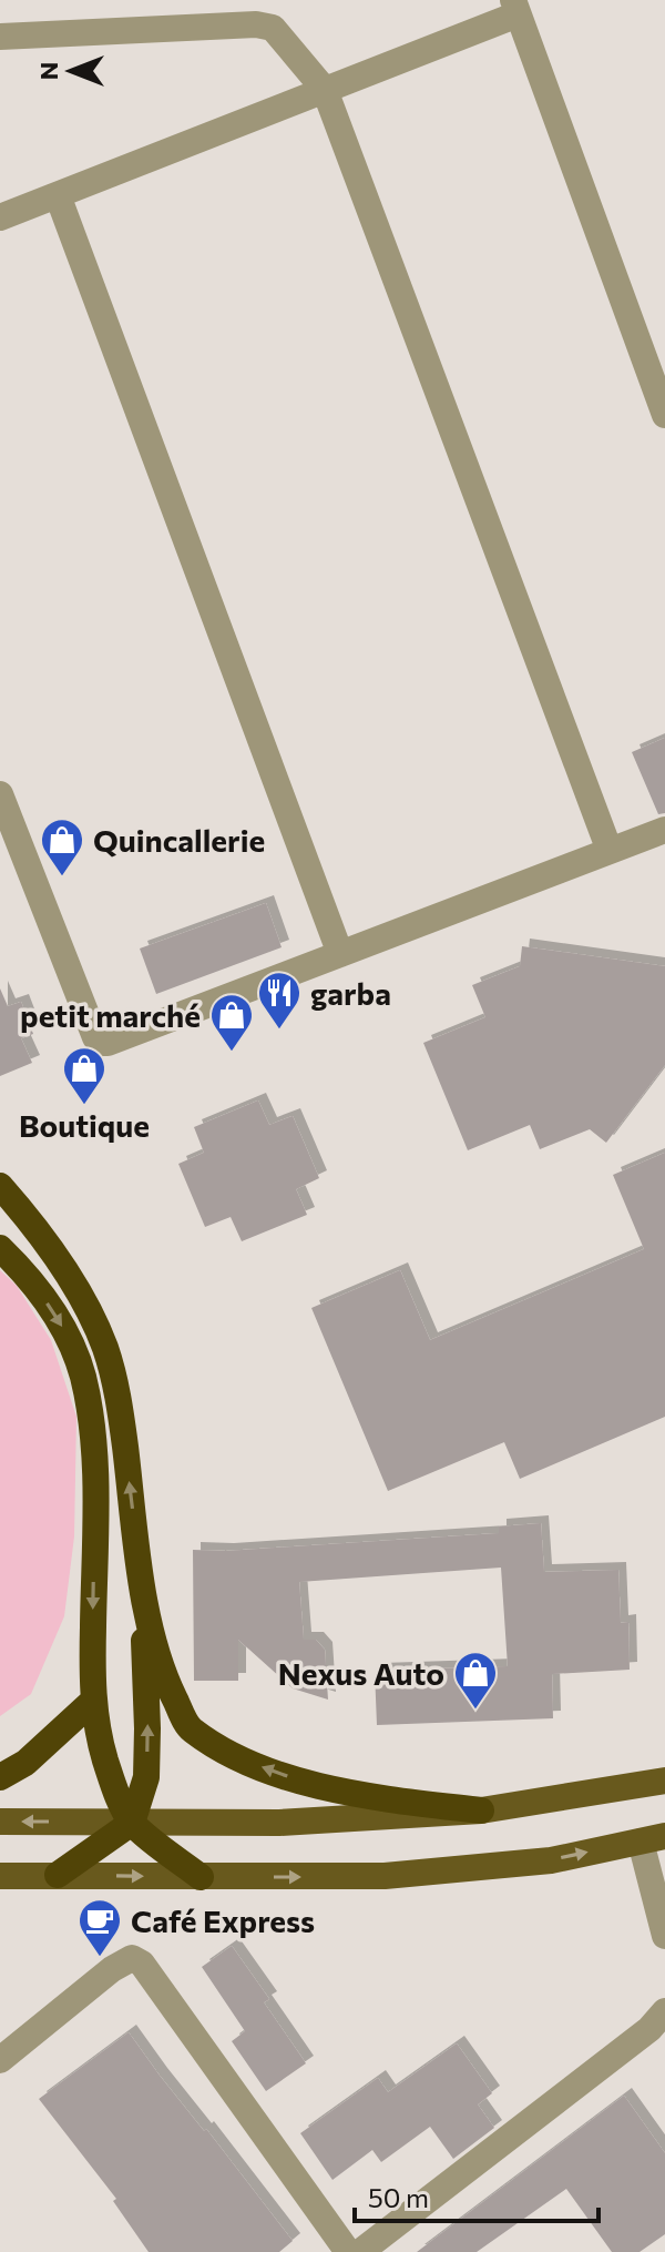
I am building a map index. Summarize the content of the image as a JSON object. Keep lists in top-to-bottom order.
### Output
{
  "places": {
    "shop": [
      "Quincallerie",
      "petit marché",
      "Boutique",
      "Nexus Auto"
    ],
    "restaurant": ["garba"],
    "cafe": ["Café Express"]
  },
  "scale_bar": "50 m",
  "north": "left"
}
